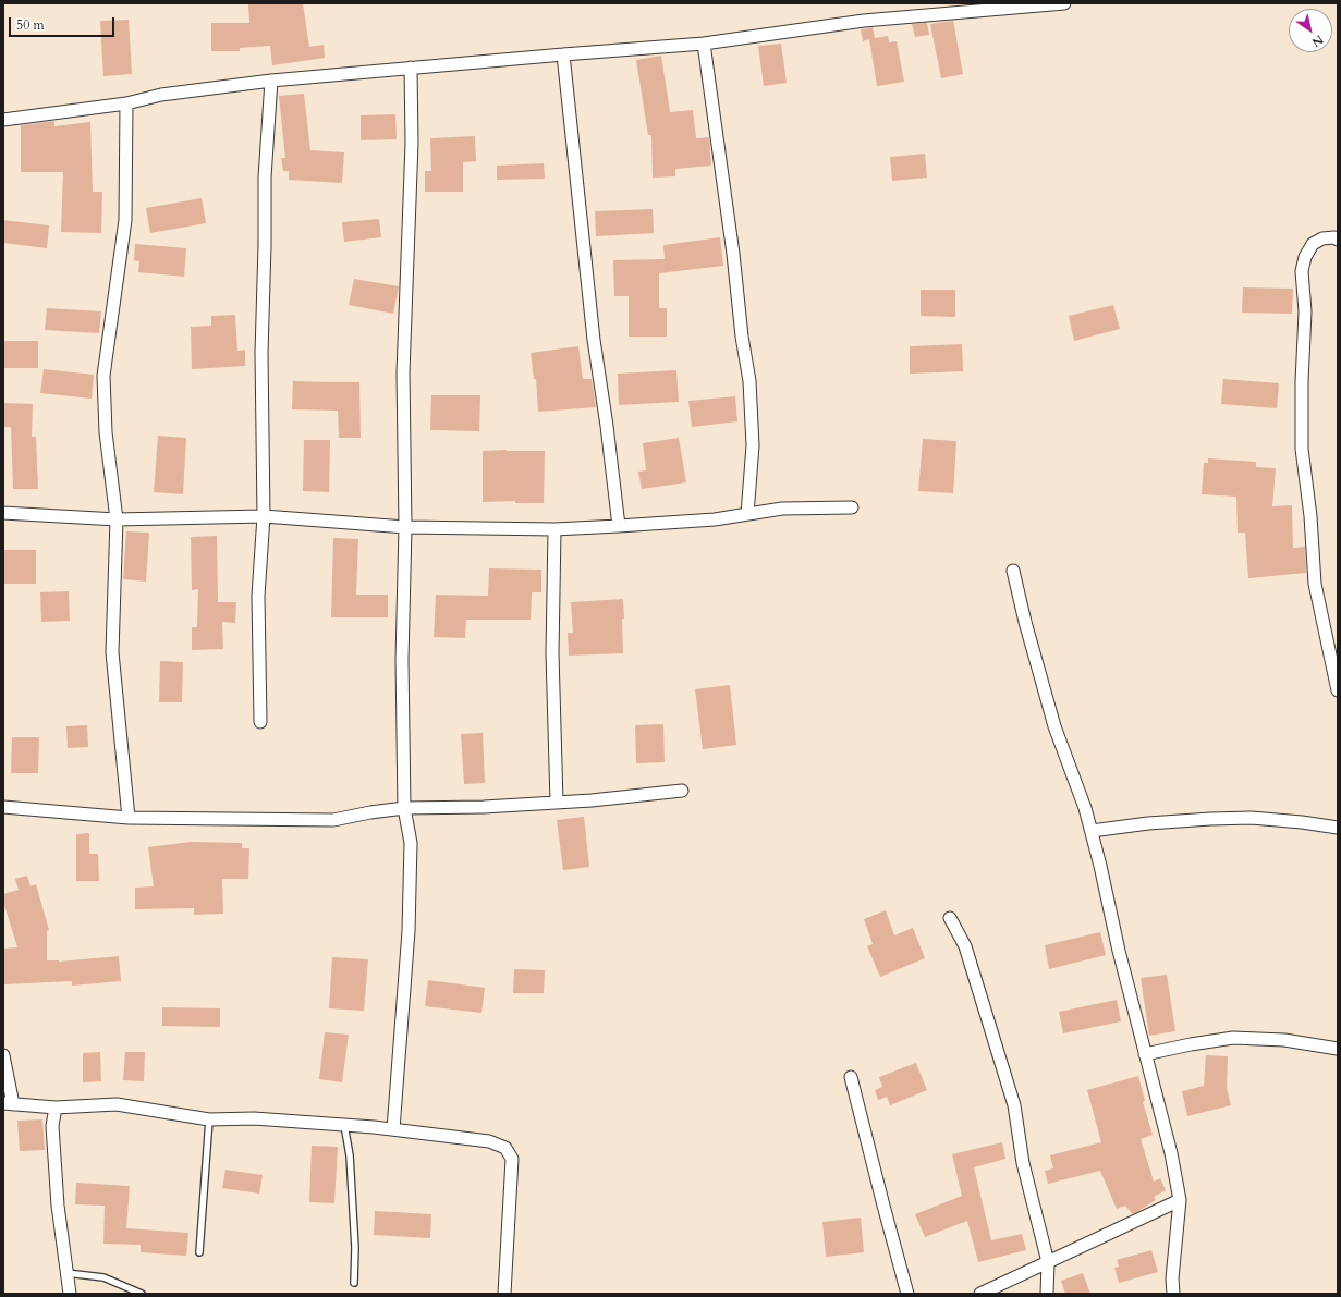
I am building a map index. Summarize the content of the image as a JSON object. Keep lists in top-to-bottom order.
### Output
{
  "scale_bar": "50 m",
  "north": "bottom right"
}
